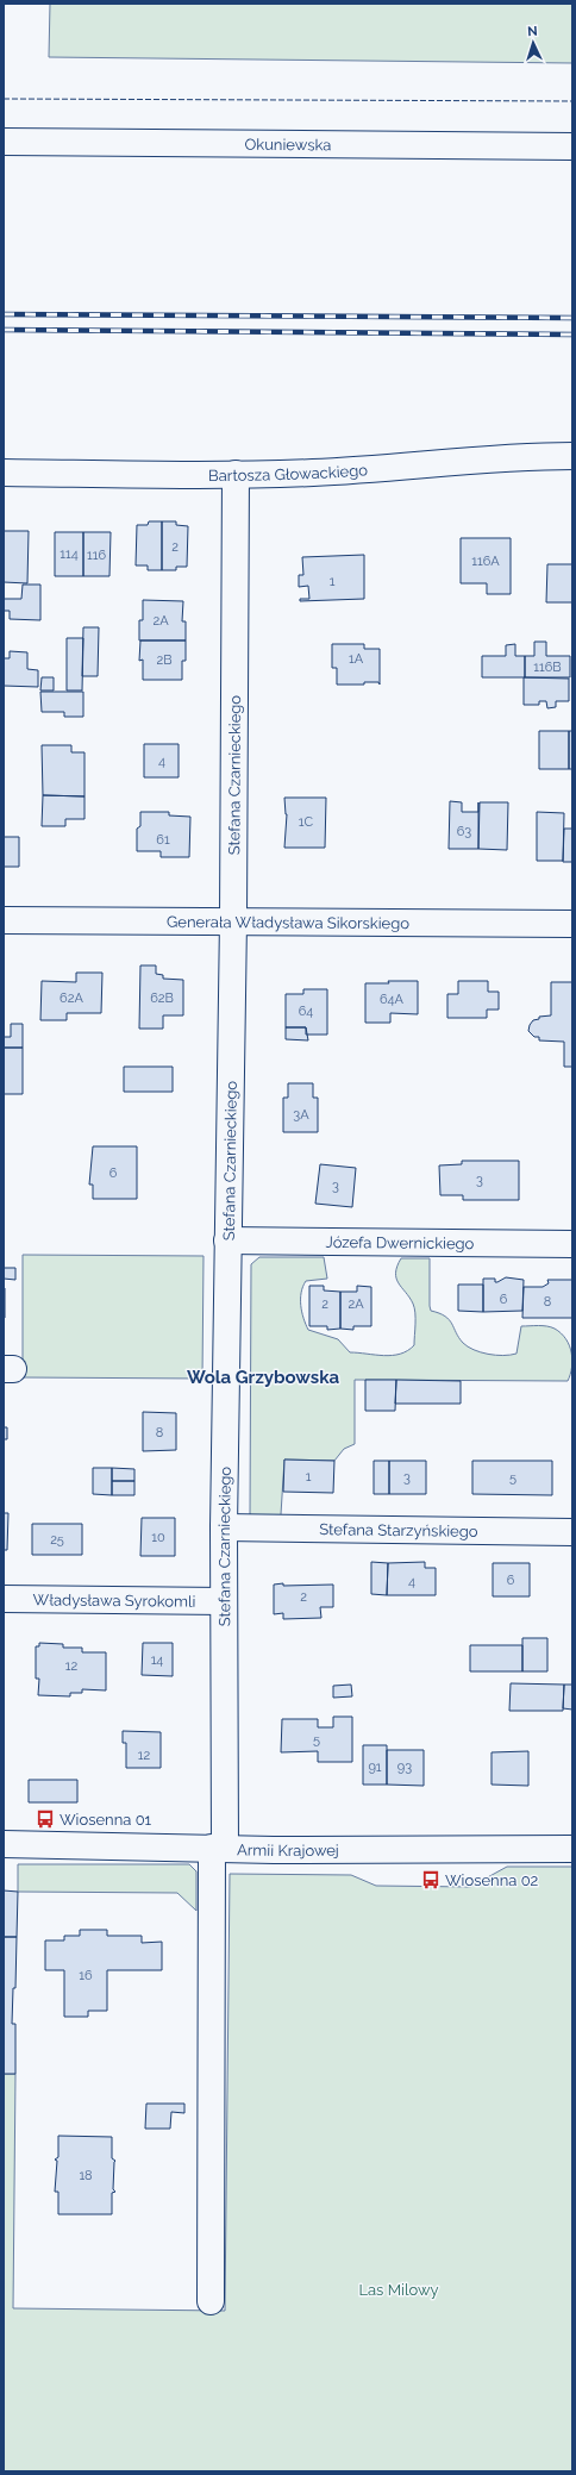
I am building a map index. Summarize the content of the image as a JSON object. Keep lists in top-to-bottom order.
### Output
{
  "streets": {
    "street": [
      "Okuniewska",
      "Bartosza Głowackiego",
      "Stefana Czarnieckiego",
      "Generała Władysława Sikorskiego",
      "Józefa Dwernickiego",
      "Stefana Starzyńskiego",
      "Władysława Syrokomli",
      "Armii Krajowej"
    ]
  },
  "crossings": [
    ["Bartosza Głowackiego", "Stefana Czarnieckiego"],
    ["Stefana Czarnieckiego", "Generała Władysława Sikorskiego"],
    ["Stefana Czarnieckiego", "Józefa Dwernickiego"],
    ["Stefana Czarnieckiego", "Stefana Starzyńskiego"],
    ["Stefana Czarnieckiego", "Władysława Syrokomli"],
    ["Stefana Czarnieckiego", "Armii Krajowej"]
  ],
  "districts": ["Wola Grzybowska"],
  "parks": ["Las Milowy"],
  "places": {
    "bus stop": ["Wiosenna 01", "Wiosenna 02"]
  },
  "house_numbers": [
    "2",
    "114",
    "116",
    "116A",
    "1",
    "2A",
    "1A",
    "2B",
    "116B",
    "4",
    "1C",
    "63",
    "61",
    "62A",
    "62B",
    "64A",
    "64",
    "3A",
    "6",
    "3",
    "3",
    "6",
    "8",
    "2",
    "2A",
    "8",
    "1",
    "3",
    "5",
    "10",
    "25",
    "6",
    "4",
    "2",
    "14",
    "12",
    "5",
    "12",
    "91",
    "93",
    "16",
    "18"
  ],
  "north": "top"
}
